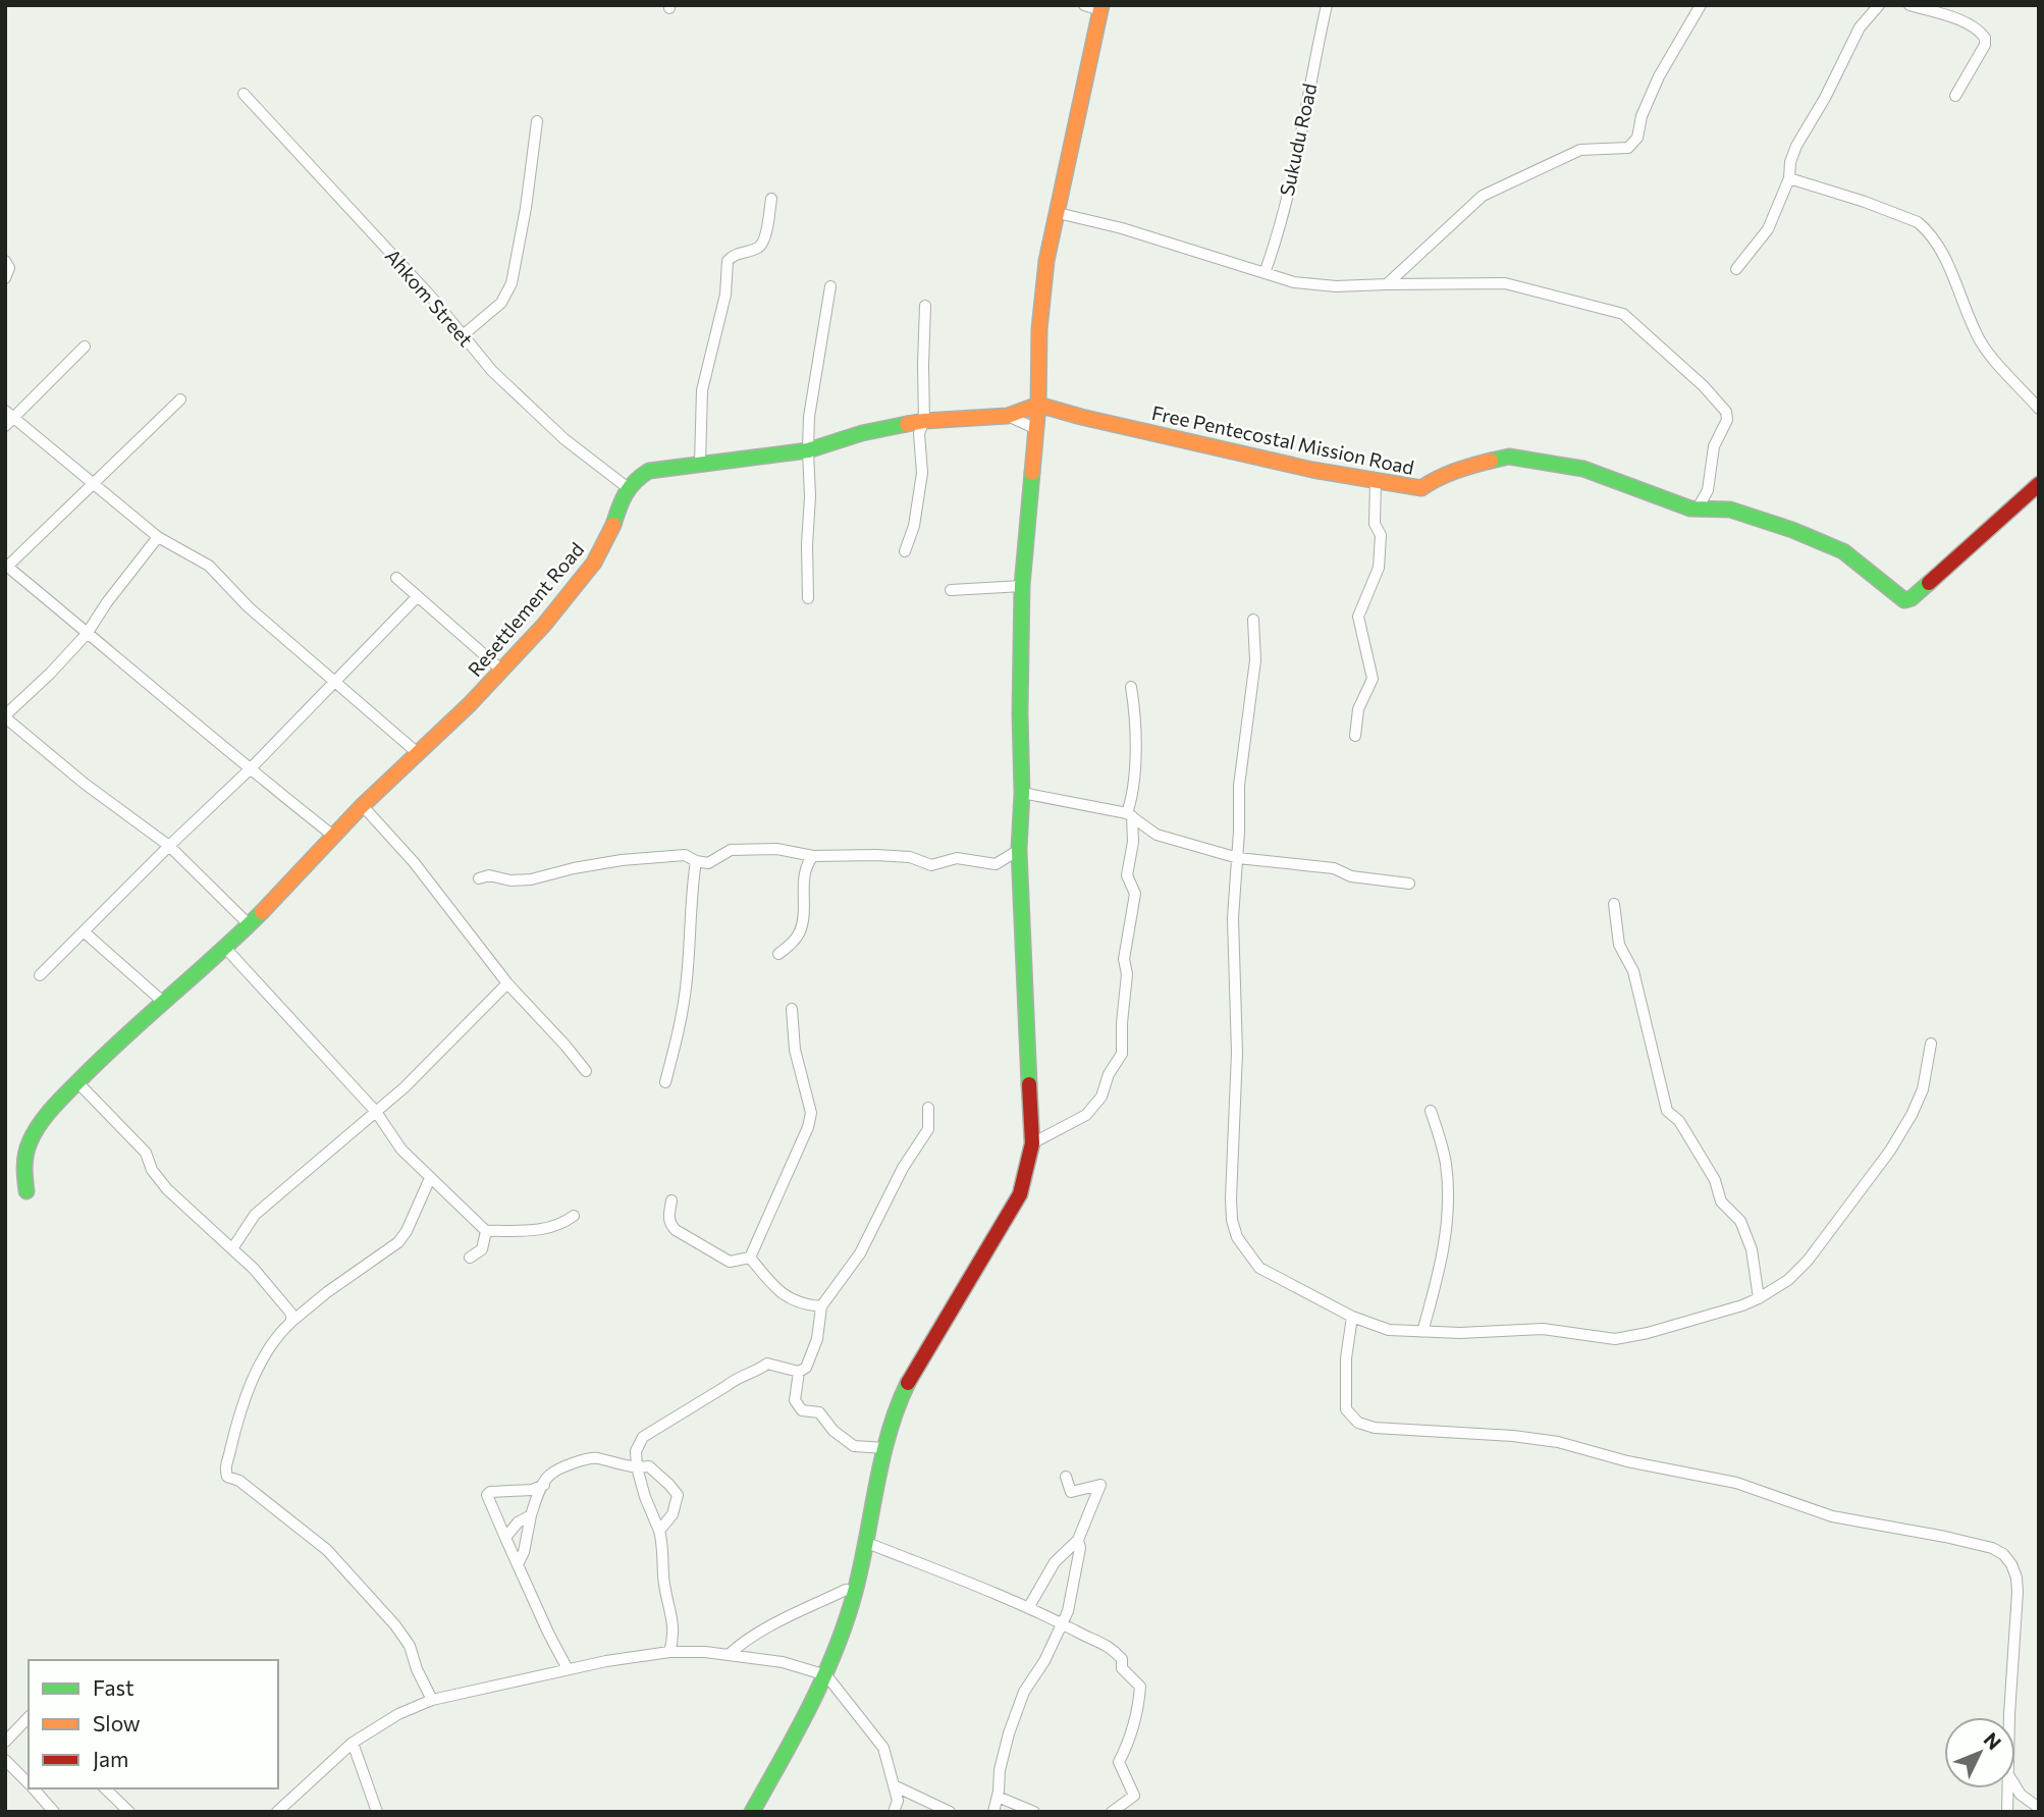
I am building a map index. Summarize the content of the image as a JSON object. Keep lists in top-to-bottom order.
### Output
{
  "streets": {
    "street": [
      "Sukudu Road",
      "Ahkom Street",
      "Free Pentecostal Mission Road",
      "Resettlement Road"
    ]
  },
  "crossings": [
    ["Ahkom Street", "Resettlement Road"]
  ],
  "legend": ["Fast", "Slow", "Jam"],
  "north": "top right"
}
